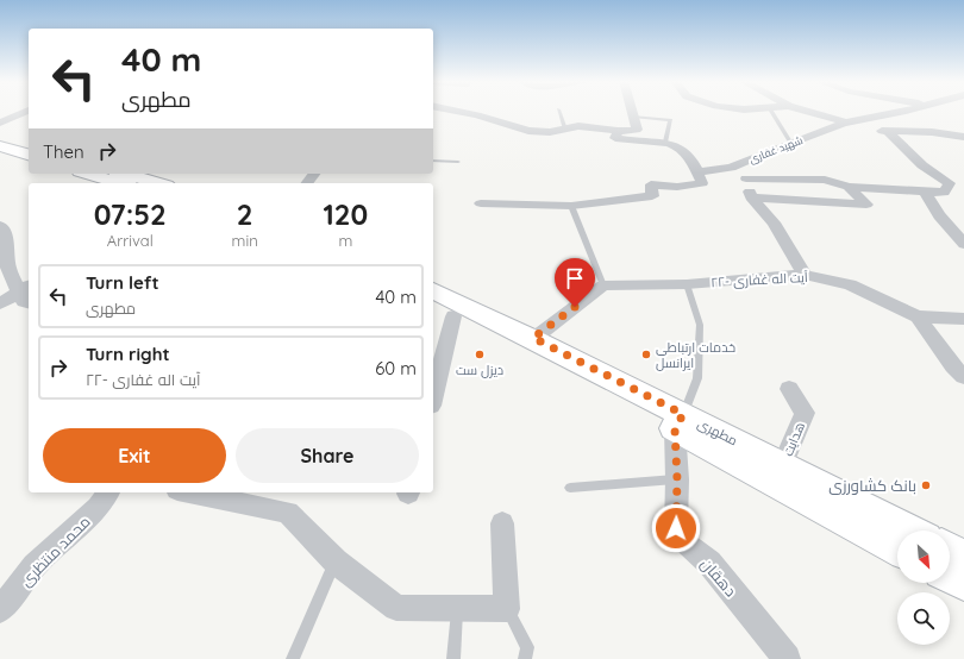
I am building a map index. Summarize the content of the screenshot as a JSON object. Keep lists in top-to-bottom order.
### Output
{
  "streets": {
    "main road": ["مطهری"],
    "street": [
      "شهید غفاری",
      "۲۲- آیت اله غفاری",
      "هدایت",
      "محمد منتظری",
      "دهقان"
    ]
  },
  "crossings": [
    ["مطهری", "هدایت"],
    ["مطهری", "دهقان"]
  ],
  "places": ["دیزل ست", "خدمات ارتباطی ایرانسل", "بانک کشاورزی"],
  "north": "bottom right",
  "page": {
    "turn": ["40 m", "مطهری"],
    "then": "Then",
    "eta": [
      "07:52",
      "Arrival",
      "2",
      "min",
      "120",
      "m"
    ],
    "list": [
      {
        "name": "Turn left",
        "note": "مطهری",
        "value": "40 m"
      },
      {
        "name": "Turn right",
        "note": "۲۲- آیت اله غفاری",
        "value": "60 m"
      }
    ],
    "buttons": ["Exit", "Share"]
  }
}
